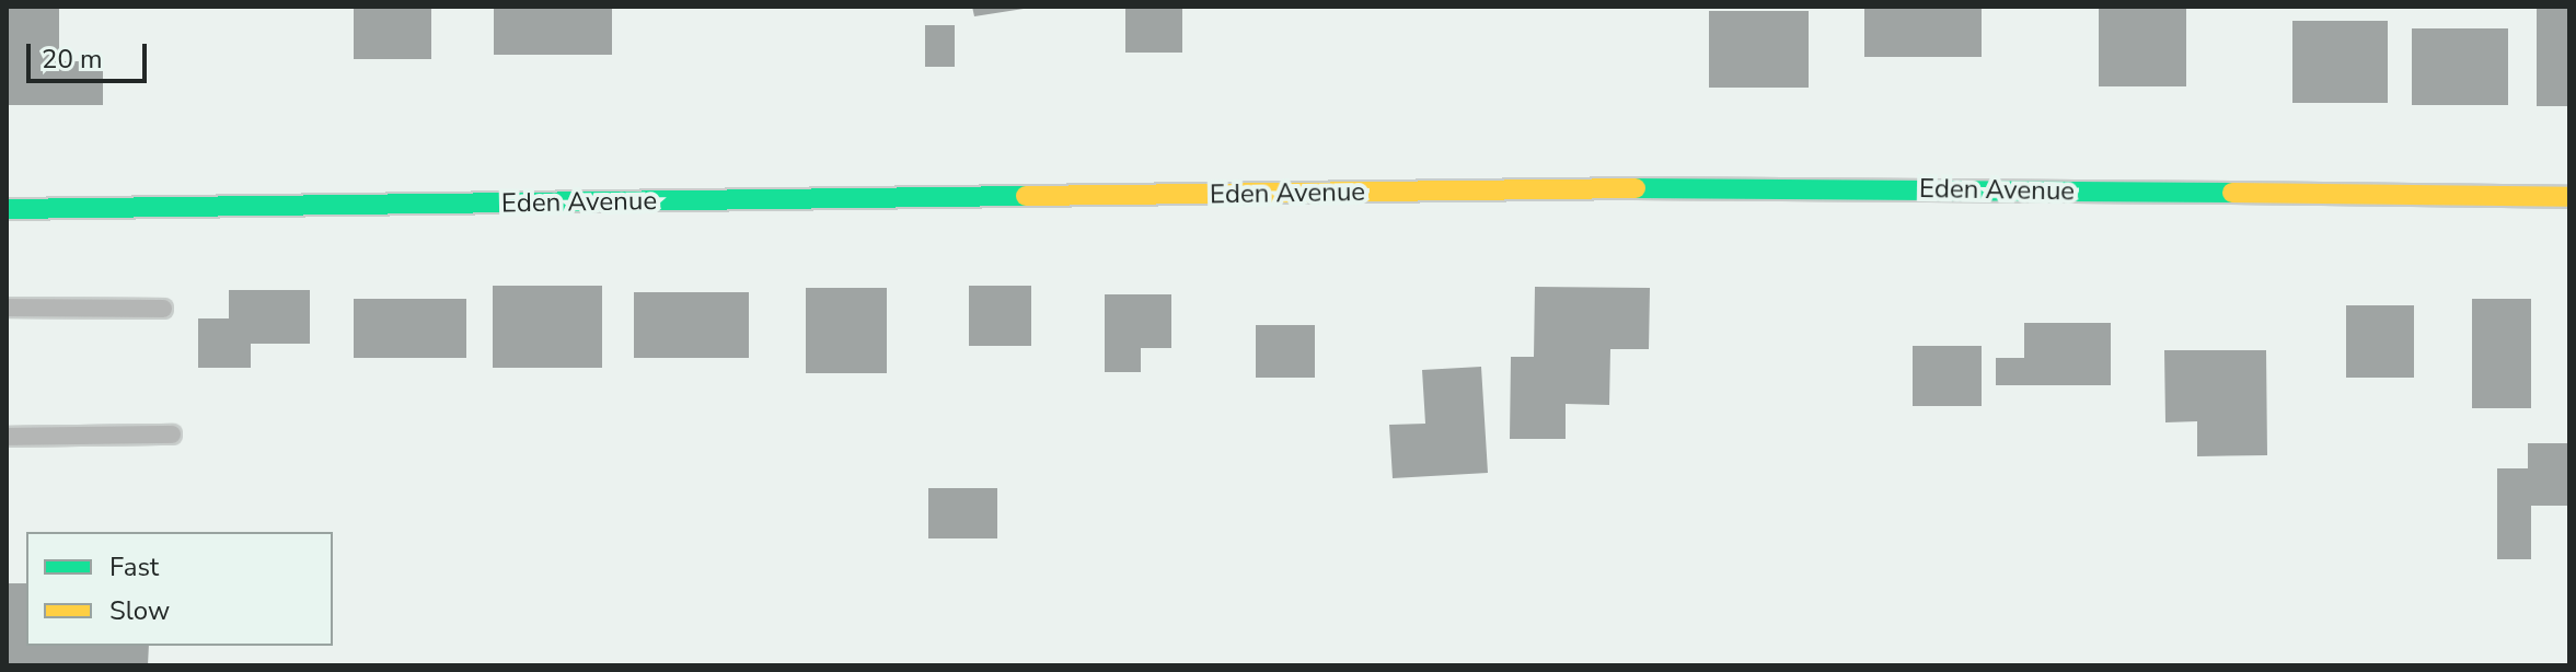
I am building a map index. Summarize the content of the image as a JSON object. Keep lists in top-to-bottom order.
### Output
{
  "streets": {
    "street": ["Eden Avenue"]
  },
  "legend": ["Fast", "Slow"],
  "scale_bar": "20 m"
}
